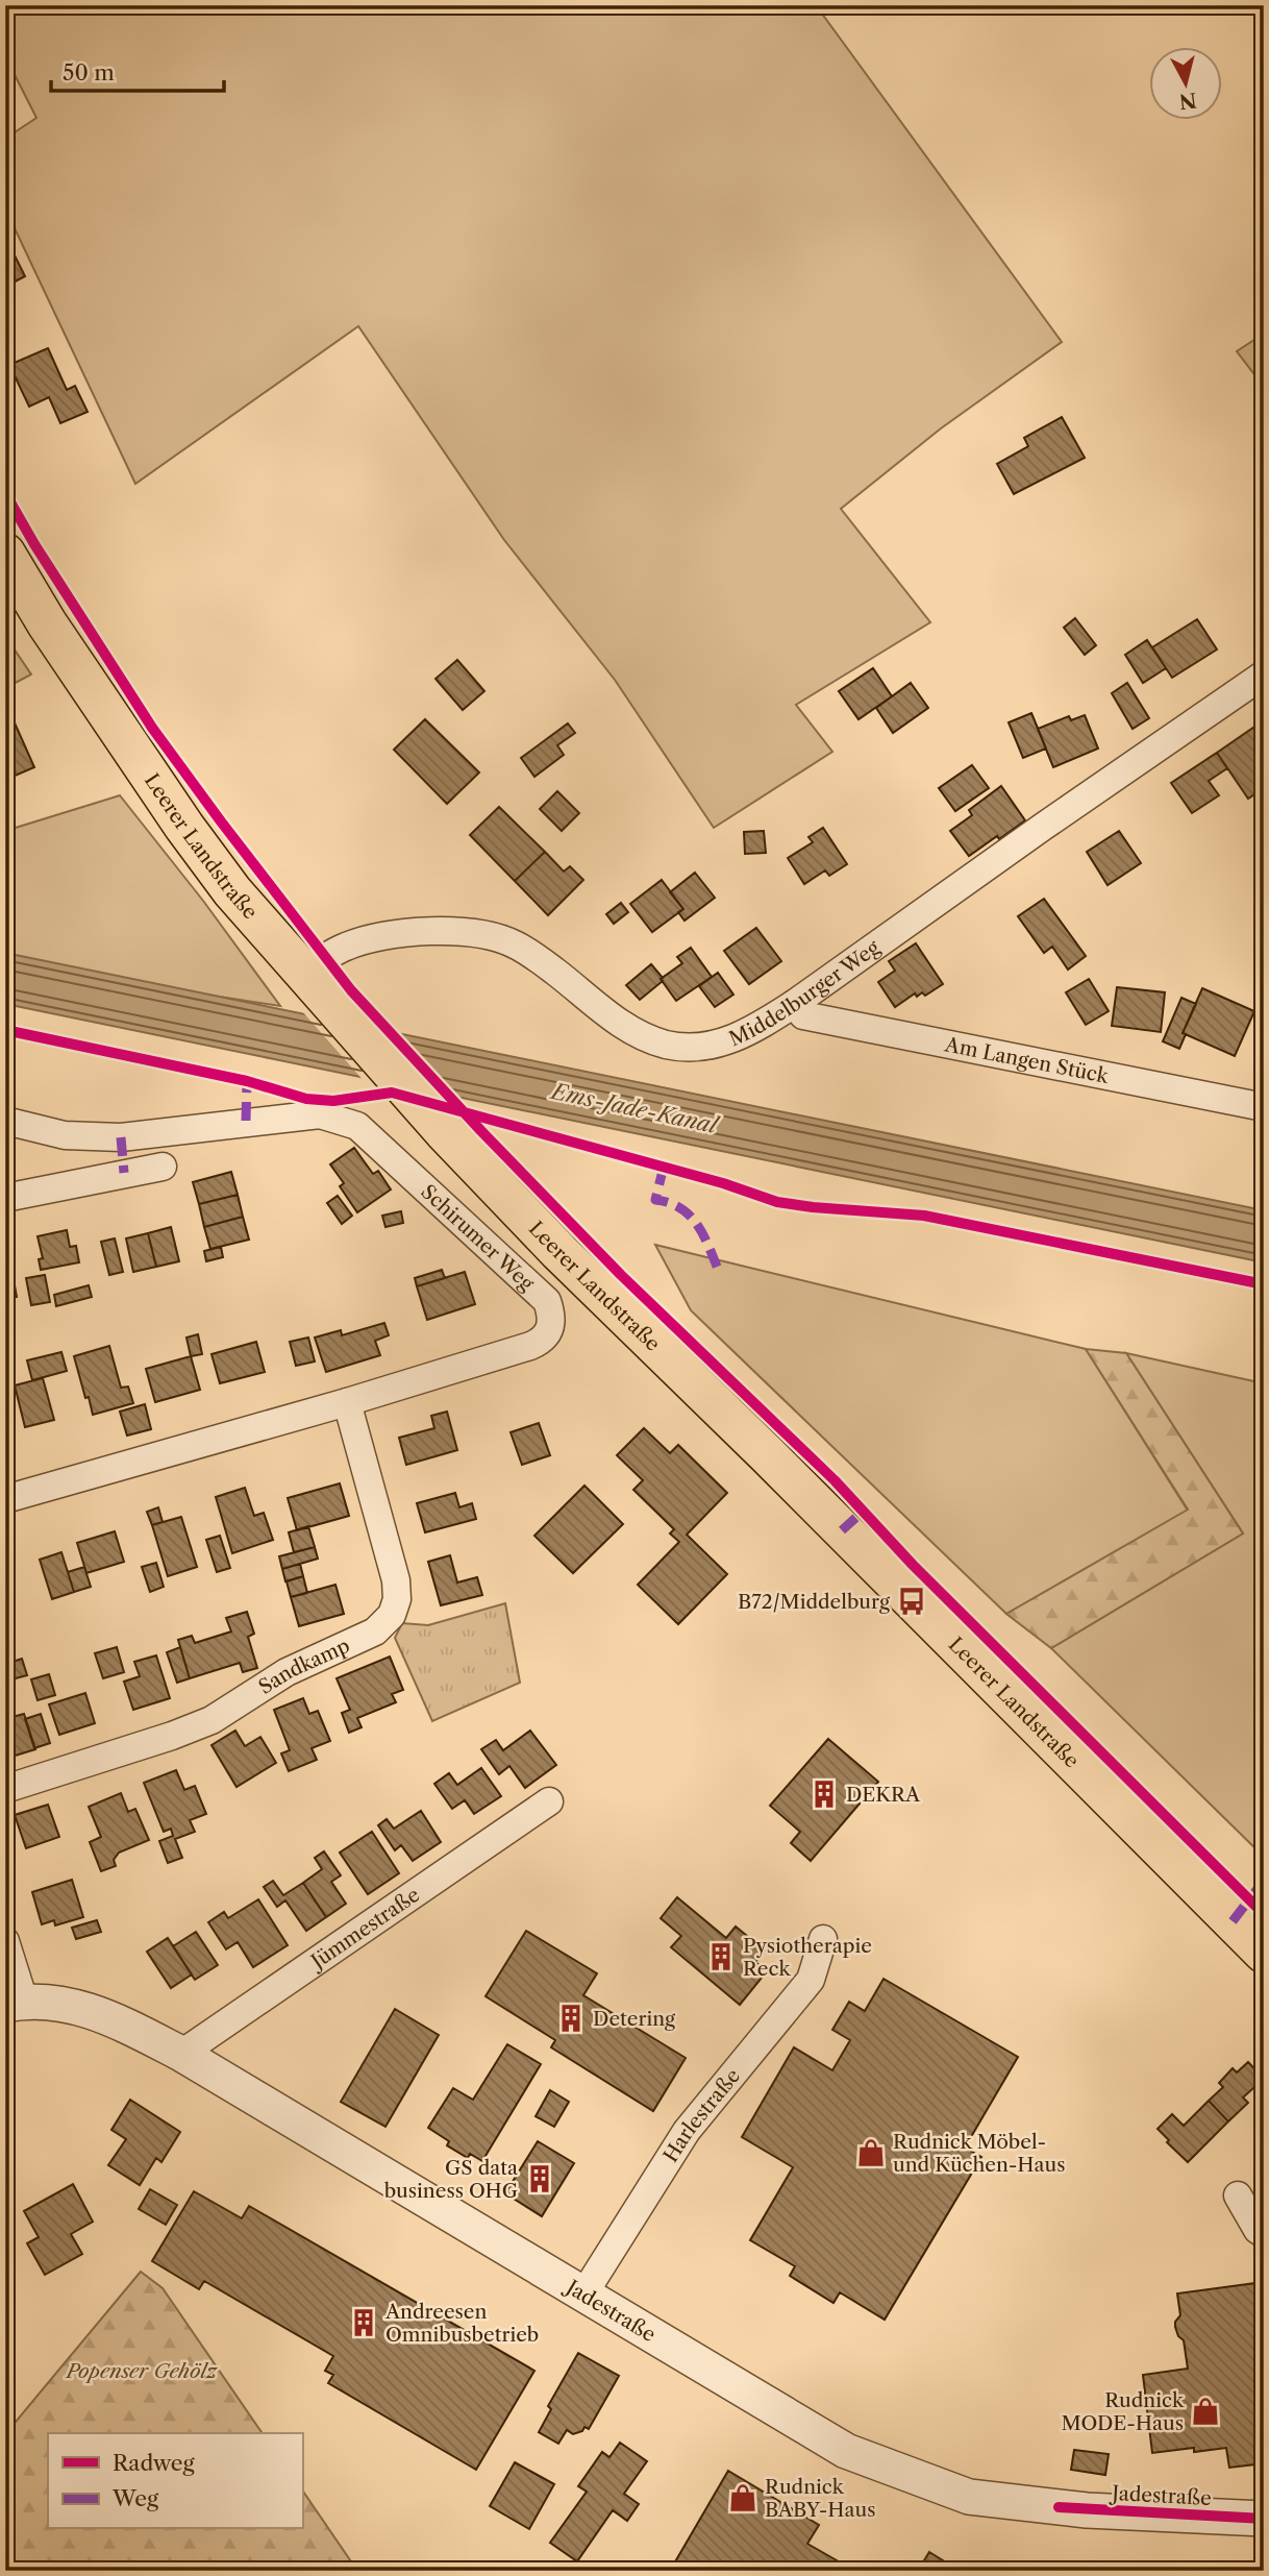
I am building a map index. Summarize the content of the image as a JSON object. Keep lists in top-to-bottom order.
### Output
{
  "streets": {
    "main road": ["Leerer Landstraße"],
    "street": [
      "Middelburger Weg",
      "Am Langen Stück",
      "Schirumer Weg",
      "Sandkamp",
      "Jümmestraße",
      "Harlestraße",
      "Jadestraße"
    ]
  },
  "crossings": [
    ["Leerer Landstraße", "Middelburger Weg"],
    ["Middelburger Weg", "Am Langen Stück"],
    ["Schirumer Weg", "Sandkamp"],
    ["Jümmestraße", "Jadestraße"],
    ["Harlestraße", "Jadestraße"]
  ],
  "water": ["Ems-Jade-Kanal"],
  "parks": ["Popenser Gehölz"],
  "places": {
    "bus stop": ["B72/Middelburg"],
    "building": [
      "DEKRA",
      "Pysiotherapie Reck",
      "Detering",
      "GS data business OHG",
      "Andreesen Omnibusbetrieb"
    ],
    "shop": ["Rudnick Möbel- und Küchen-Haus", "Rudnick MODE-Haus", "Rudnick BABY-Haus"]
  },
  "legend": ["Radweg", "Weg"],
  "scale_bar": "50 m",
  "north": "bottom"
}
